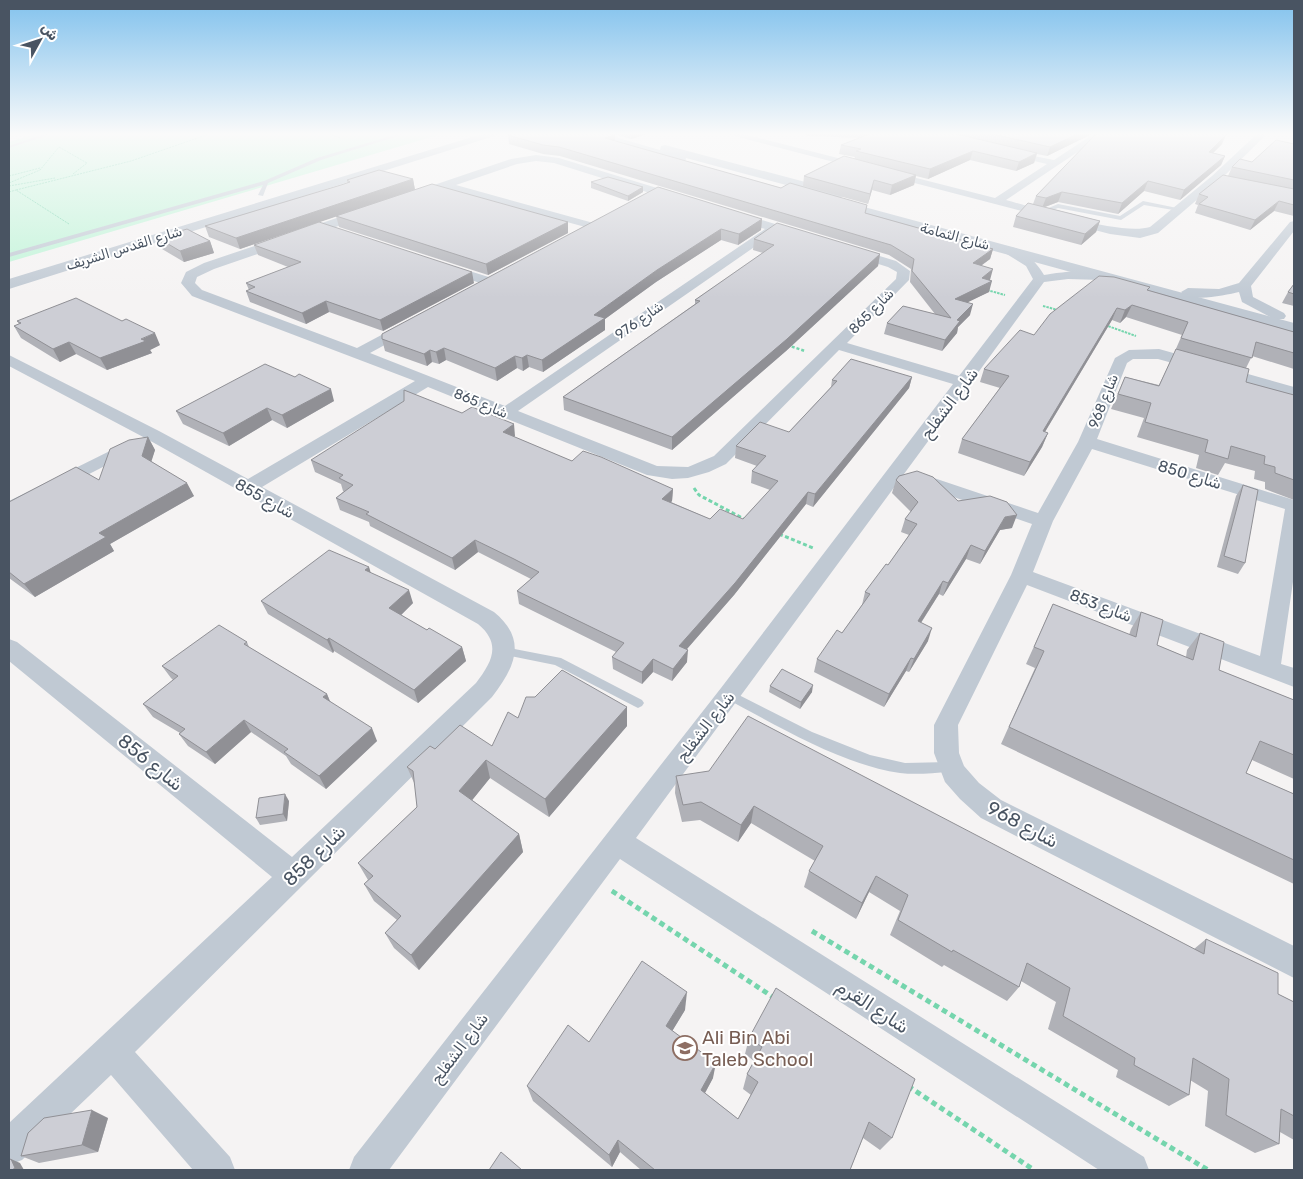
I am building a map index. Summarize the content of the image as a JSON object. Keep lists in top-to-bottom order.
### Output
{
  "streets": {
    "street": [
      "شارع الثمامة",
      "شارع القدس الشريف",
      "شارع 865",
      "شارع 976",
      "شارع 968",
      "شارع الشفلح",
      "شارع 850",
      "شارع 855",
      "شارع 853",
      "شارع 856",
      "شارع 858",
      "شارع القرم"
    ]
  },
  "crossings": [
    ["شارع 865", "شارع 976"],
    ["شارع 865", "شارع الشفلح"],
    ["شارع 968", "شارع 850"],
    ["شارع 968", "شارع 853"],
    ["شارع الشفلح", "شارع القرم"],
    ["شارع 855", "شارع 858"],
    ["شارع 856", "شارع 858"]
  ],
  "places": {
    "school or university": ["Ali Bin Abi Taleb School"]
  },
  "north": "top right"
}
